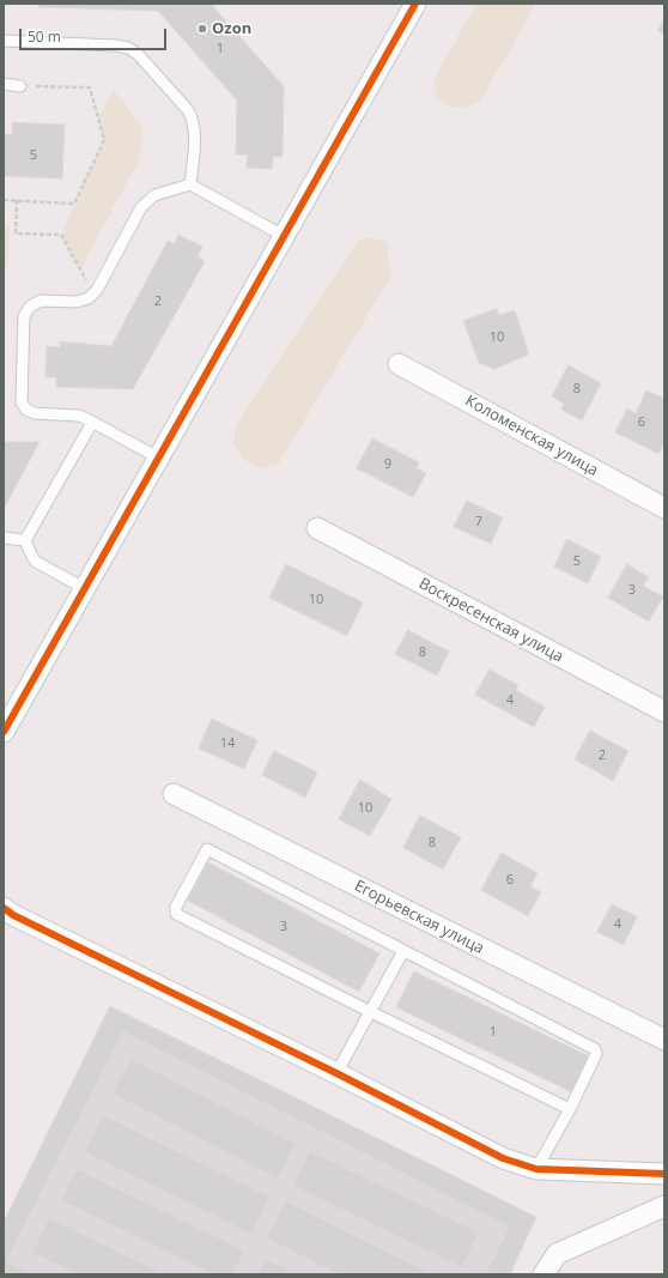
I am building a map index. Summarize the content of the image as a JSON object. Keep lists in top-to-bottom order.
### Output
{
  "streets": {
    "street": ["Коломенская улица", "Воскресенская улица", "Егорьевская улица"]
  },
  "places": ["Ozon"],
  "house_numbers": [
    "1",
    "5",
    "2",
    "10",
    "8",
    "6",
    "9",
    "7",
    "5",
    "3",
    "10",
    "8",
    "4",
    "14",
    "2",
    "10",
    "8",
    "6",
    "4",
    "3",
    "1"
  ],
  "scale_bar": "50 m"
}
